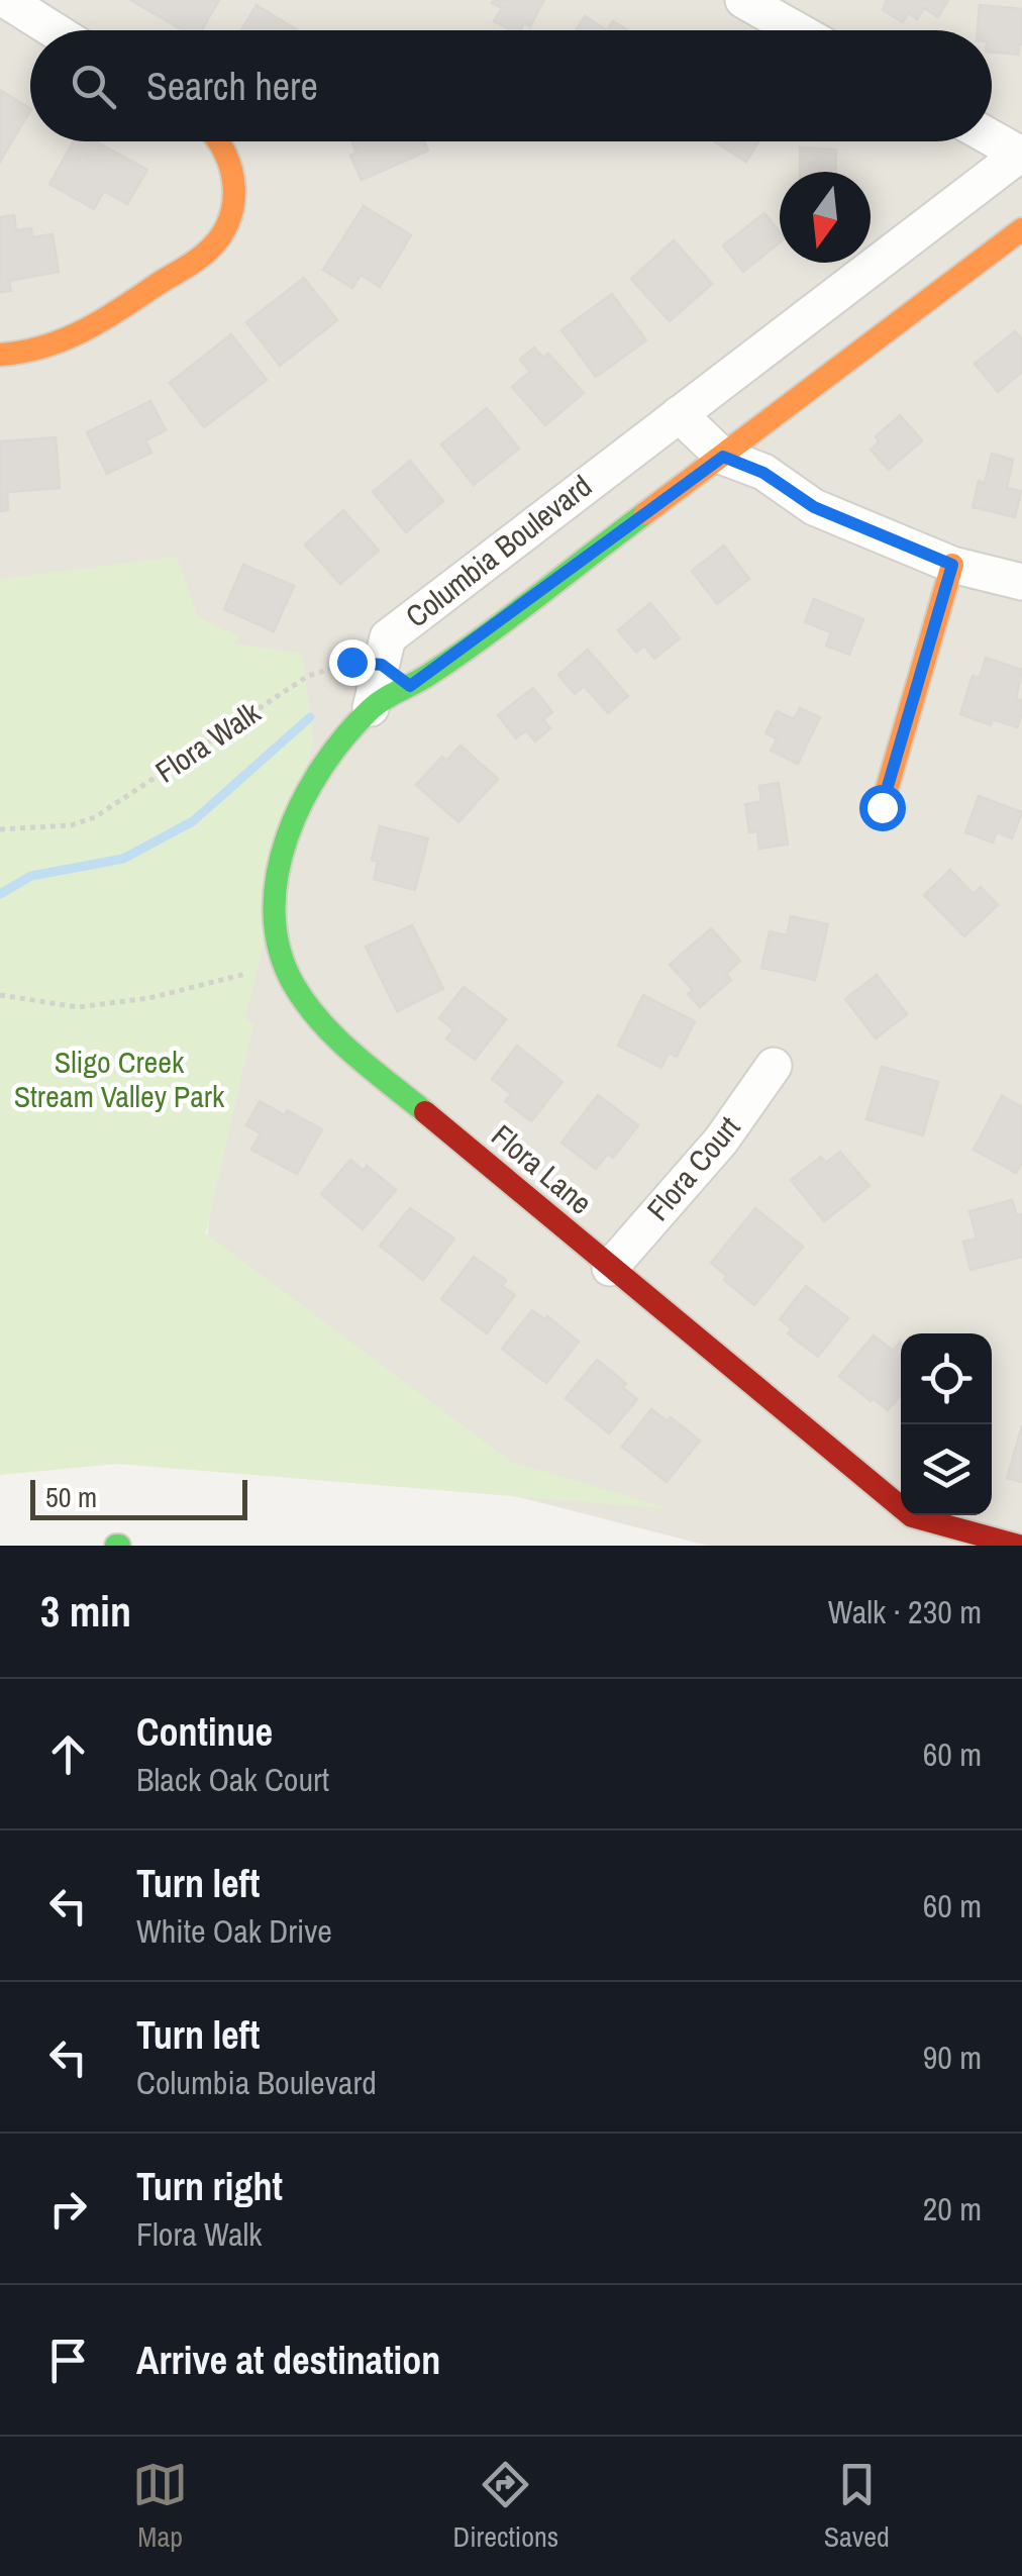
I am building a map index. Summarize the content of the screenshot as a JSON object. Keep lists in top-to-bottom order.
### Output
{
  "streets": {
    "street": ["Columbia Boulevard", "Flora Court", "Flora Lane"],
    "path": ["Flora Walk"]
  },
  "crossings": [
    ["Columbia Boulevard", "Flora Walk"],
    ["Columbia Boulevard", "Flora Lane"],
    ["Flora Court", "Flora Lane"]
  ],
  "parks": ["Sligo Creek Stream Valley Park"],
  "scale_bar": "50 m",
  "north": "bottom",
  "page": {
    "search": "Search here",
    "scale": "50 m",
    "heading": ["3 min", "Walk · 230 m"],
    "list": [
      ["Continue", "Black Oak Court", "60 m"],
      ["Turn left", "White Oak Drive", "60 m"],
      ["Turn left", "Columbia Boulevard", "90 m"],
      ["Turn right", "Flora Walk", "20 m"],
      "Arrive at destination"
    ],
    "nav": ["Map", "Directions", "Saved"]
  }
}
